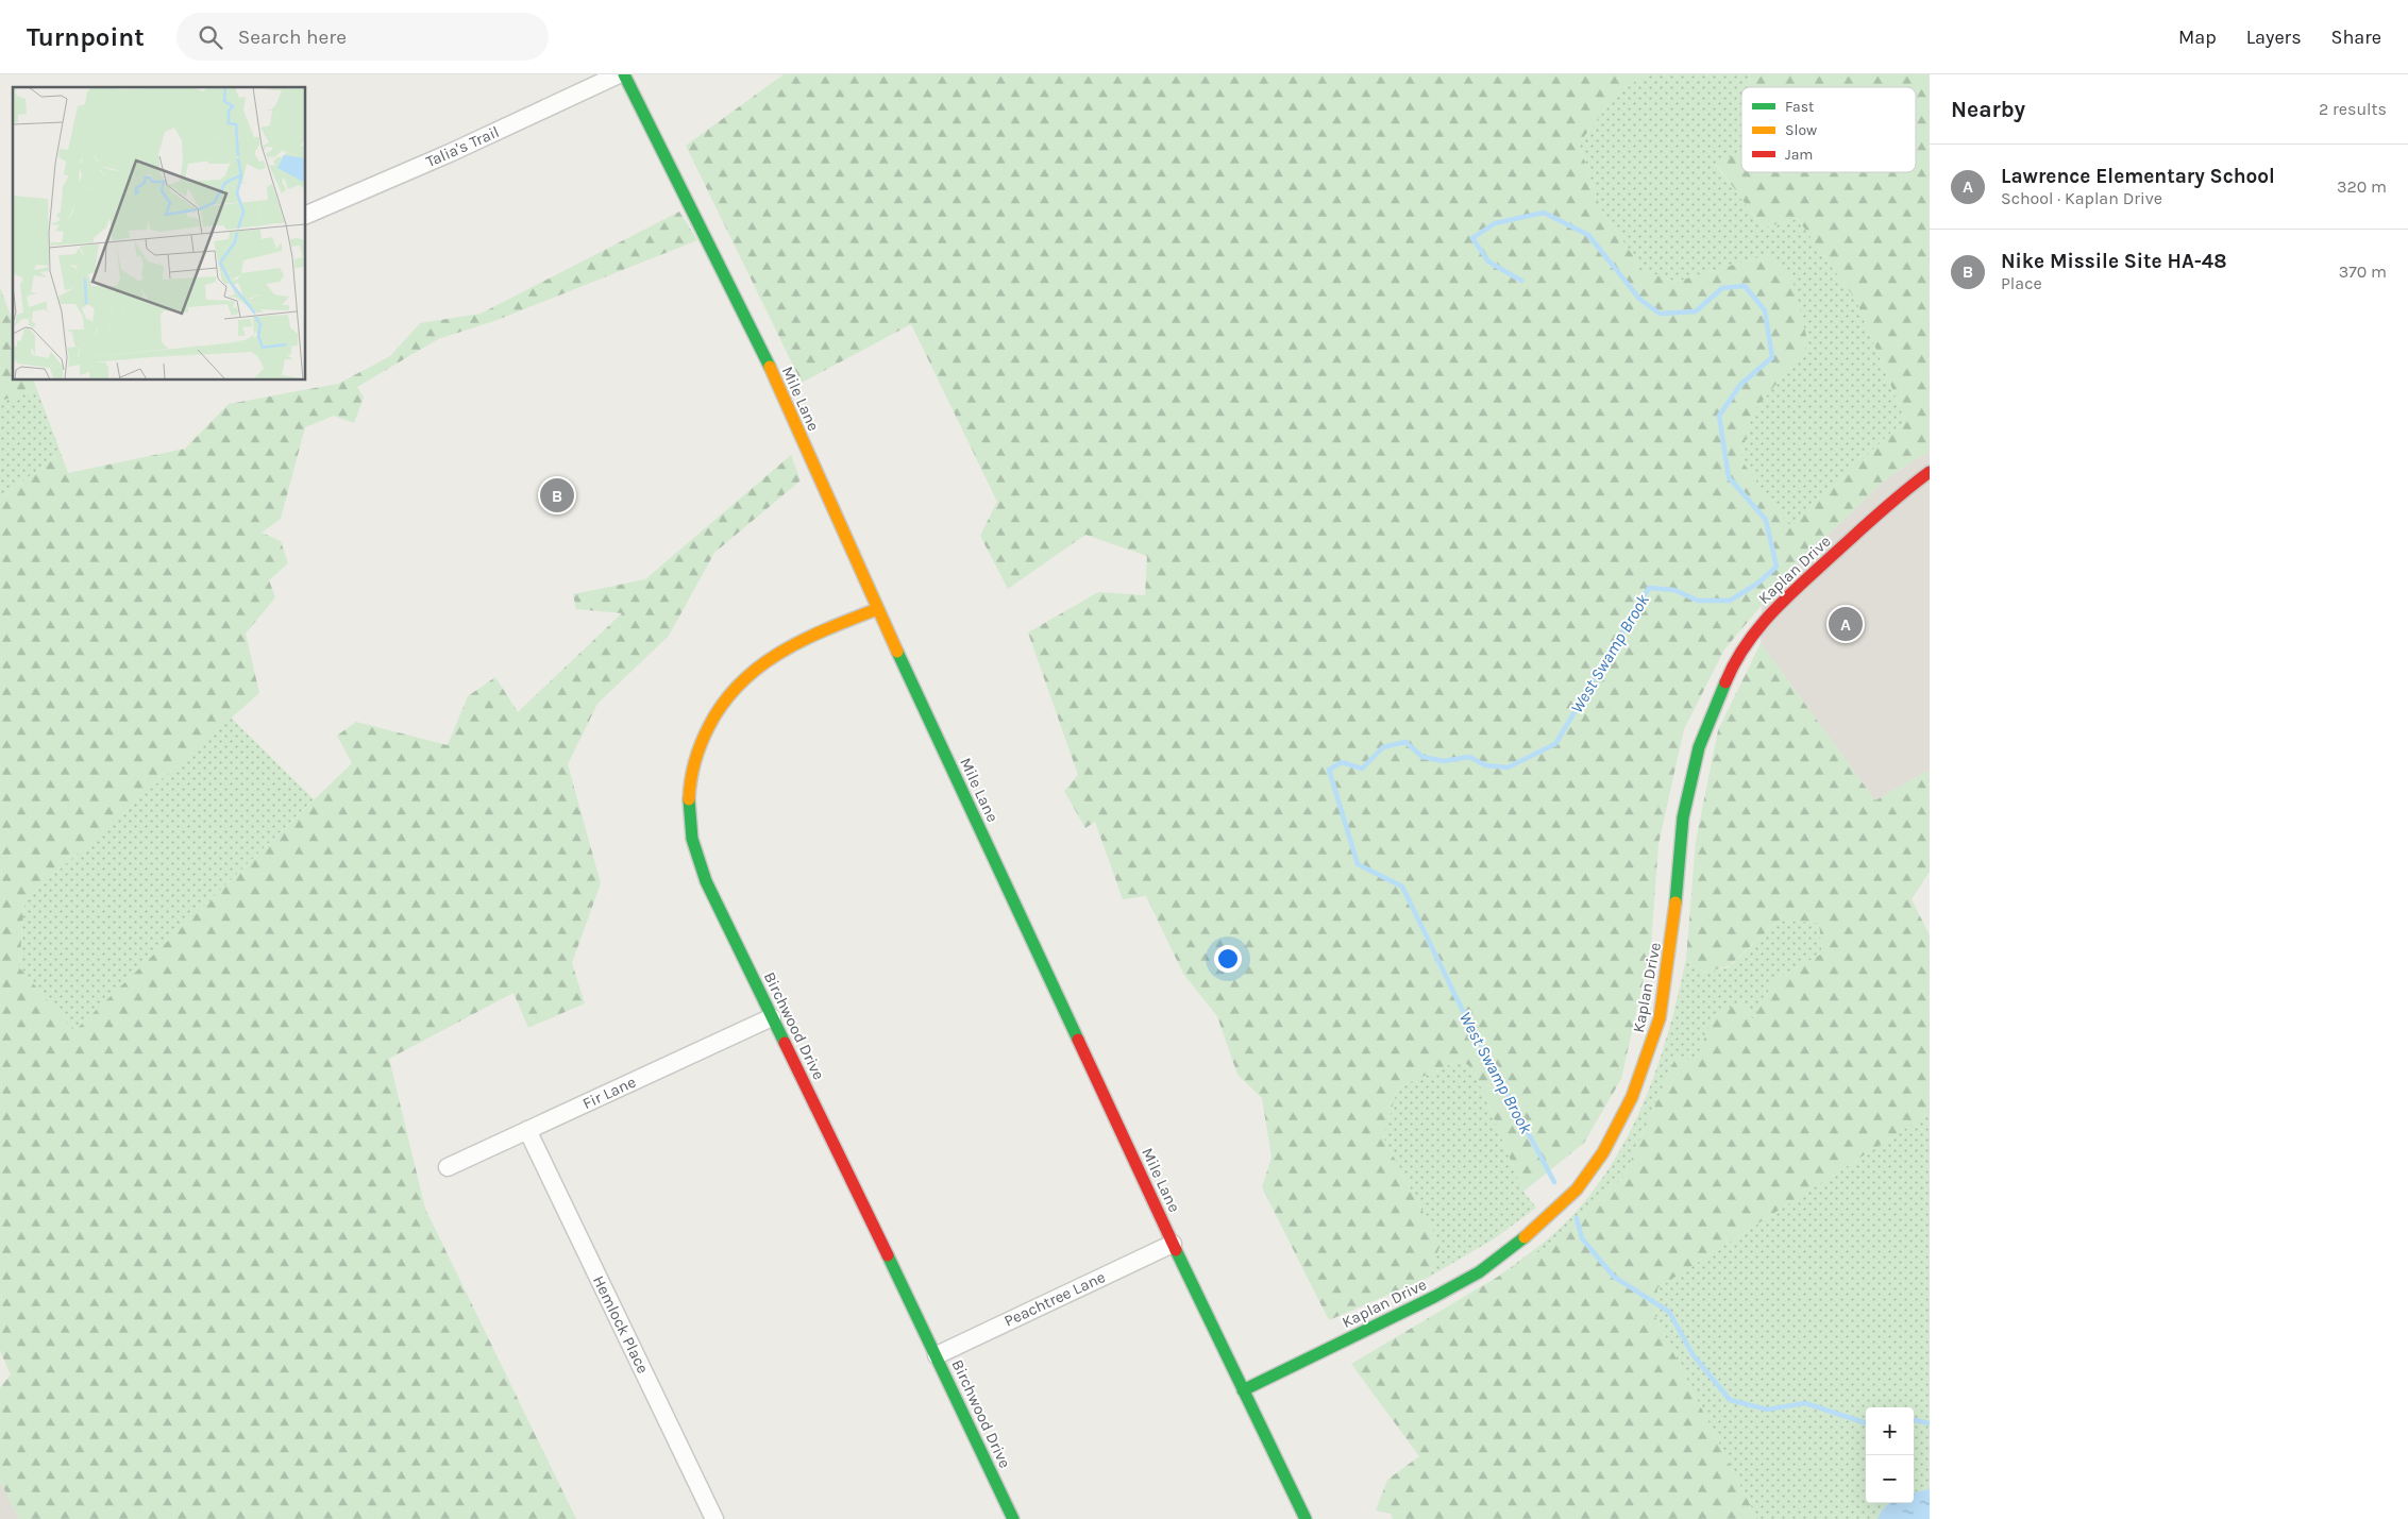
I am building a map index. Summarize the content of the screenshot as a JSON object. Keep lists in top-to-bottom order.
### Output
{
  "streets": {
    "street": [
      "Talia's Trail",
      "Mile Lane",
      "Kaplan Drive",
      "Birchwood Drive",
      "Fir Lane",
      "Peachtree Lane",
      "Hemlock Place"
    ]
  },
  "crossings": [
    ["Mile Lane", "Kaplan Drive"],
    ["Mile Lane", "Birchwood Drive"],
    ["Mile Lane", "Peachtree Lane"],
    ["Birchwood Drive", "Fir Lane"],
    ["Birchwood Drive", "Peachtree Lane"],
    ["Fir Lane", "Hemlock Place"]
  ],
  "water": ["West Swamp Brook"],
  "legend": ["Fast", "Slow", "Jam"],
  "page": {
    "header": "Turnpoint",
    "search": "Search here",
    "nav": ["Map", "Layers", "Share"],
    "heading": ["Nearby", "2 results"],
    "list": [
      {
        "mark": "A",
        "name": "Lawrence Elementary School",
        "note": "School · Kaplan Drive",
        "value": "320 m"
      },
      {
        "mark": "B",
        "name": "Nike Missile Site HA-48",
        "note": "Place",
        "value": "370 m"
      }
    ],
    "pins": ["B", "A"],
    "map_buttons": ["+", "−"]
  }
}
